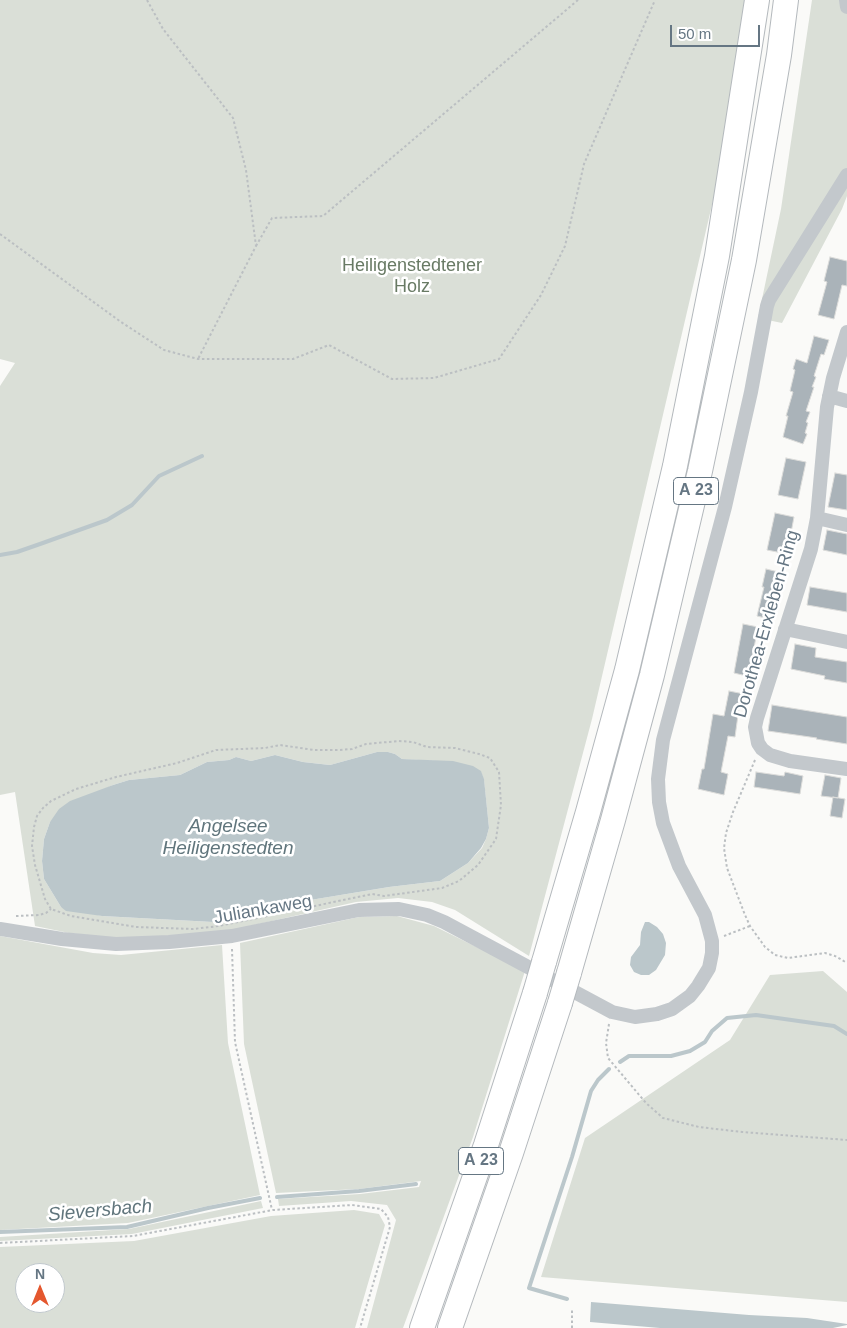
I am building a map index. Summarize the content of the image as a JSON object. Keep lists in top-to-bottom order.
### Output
{
  "streets": {
    "highway": ["A 23"],
    "street": ["Dorothea-Erxleben-Ring", "Juliankaweg"]
  },
  "water": ["Angelsee Heiligenstedten", "Sieversbach"],
  "parks": ["Heiligenstedtener Holz"],
  "scale_bar": "50 m",
  "north": "top"
}
